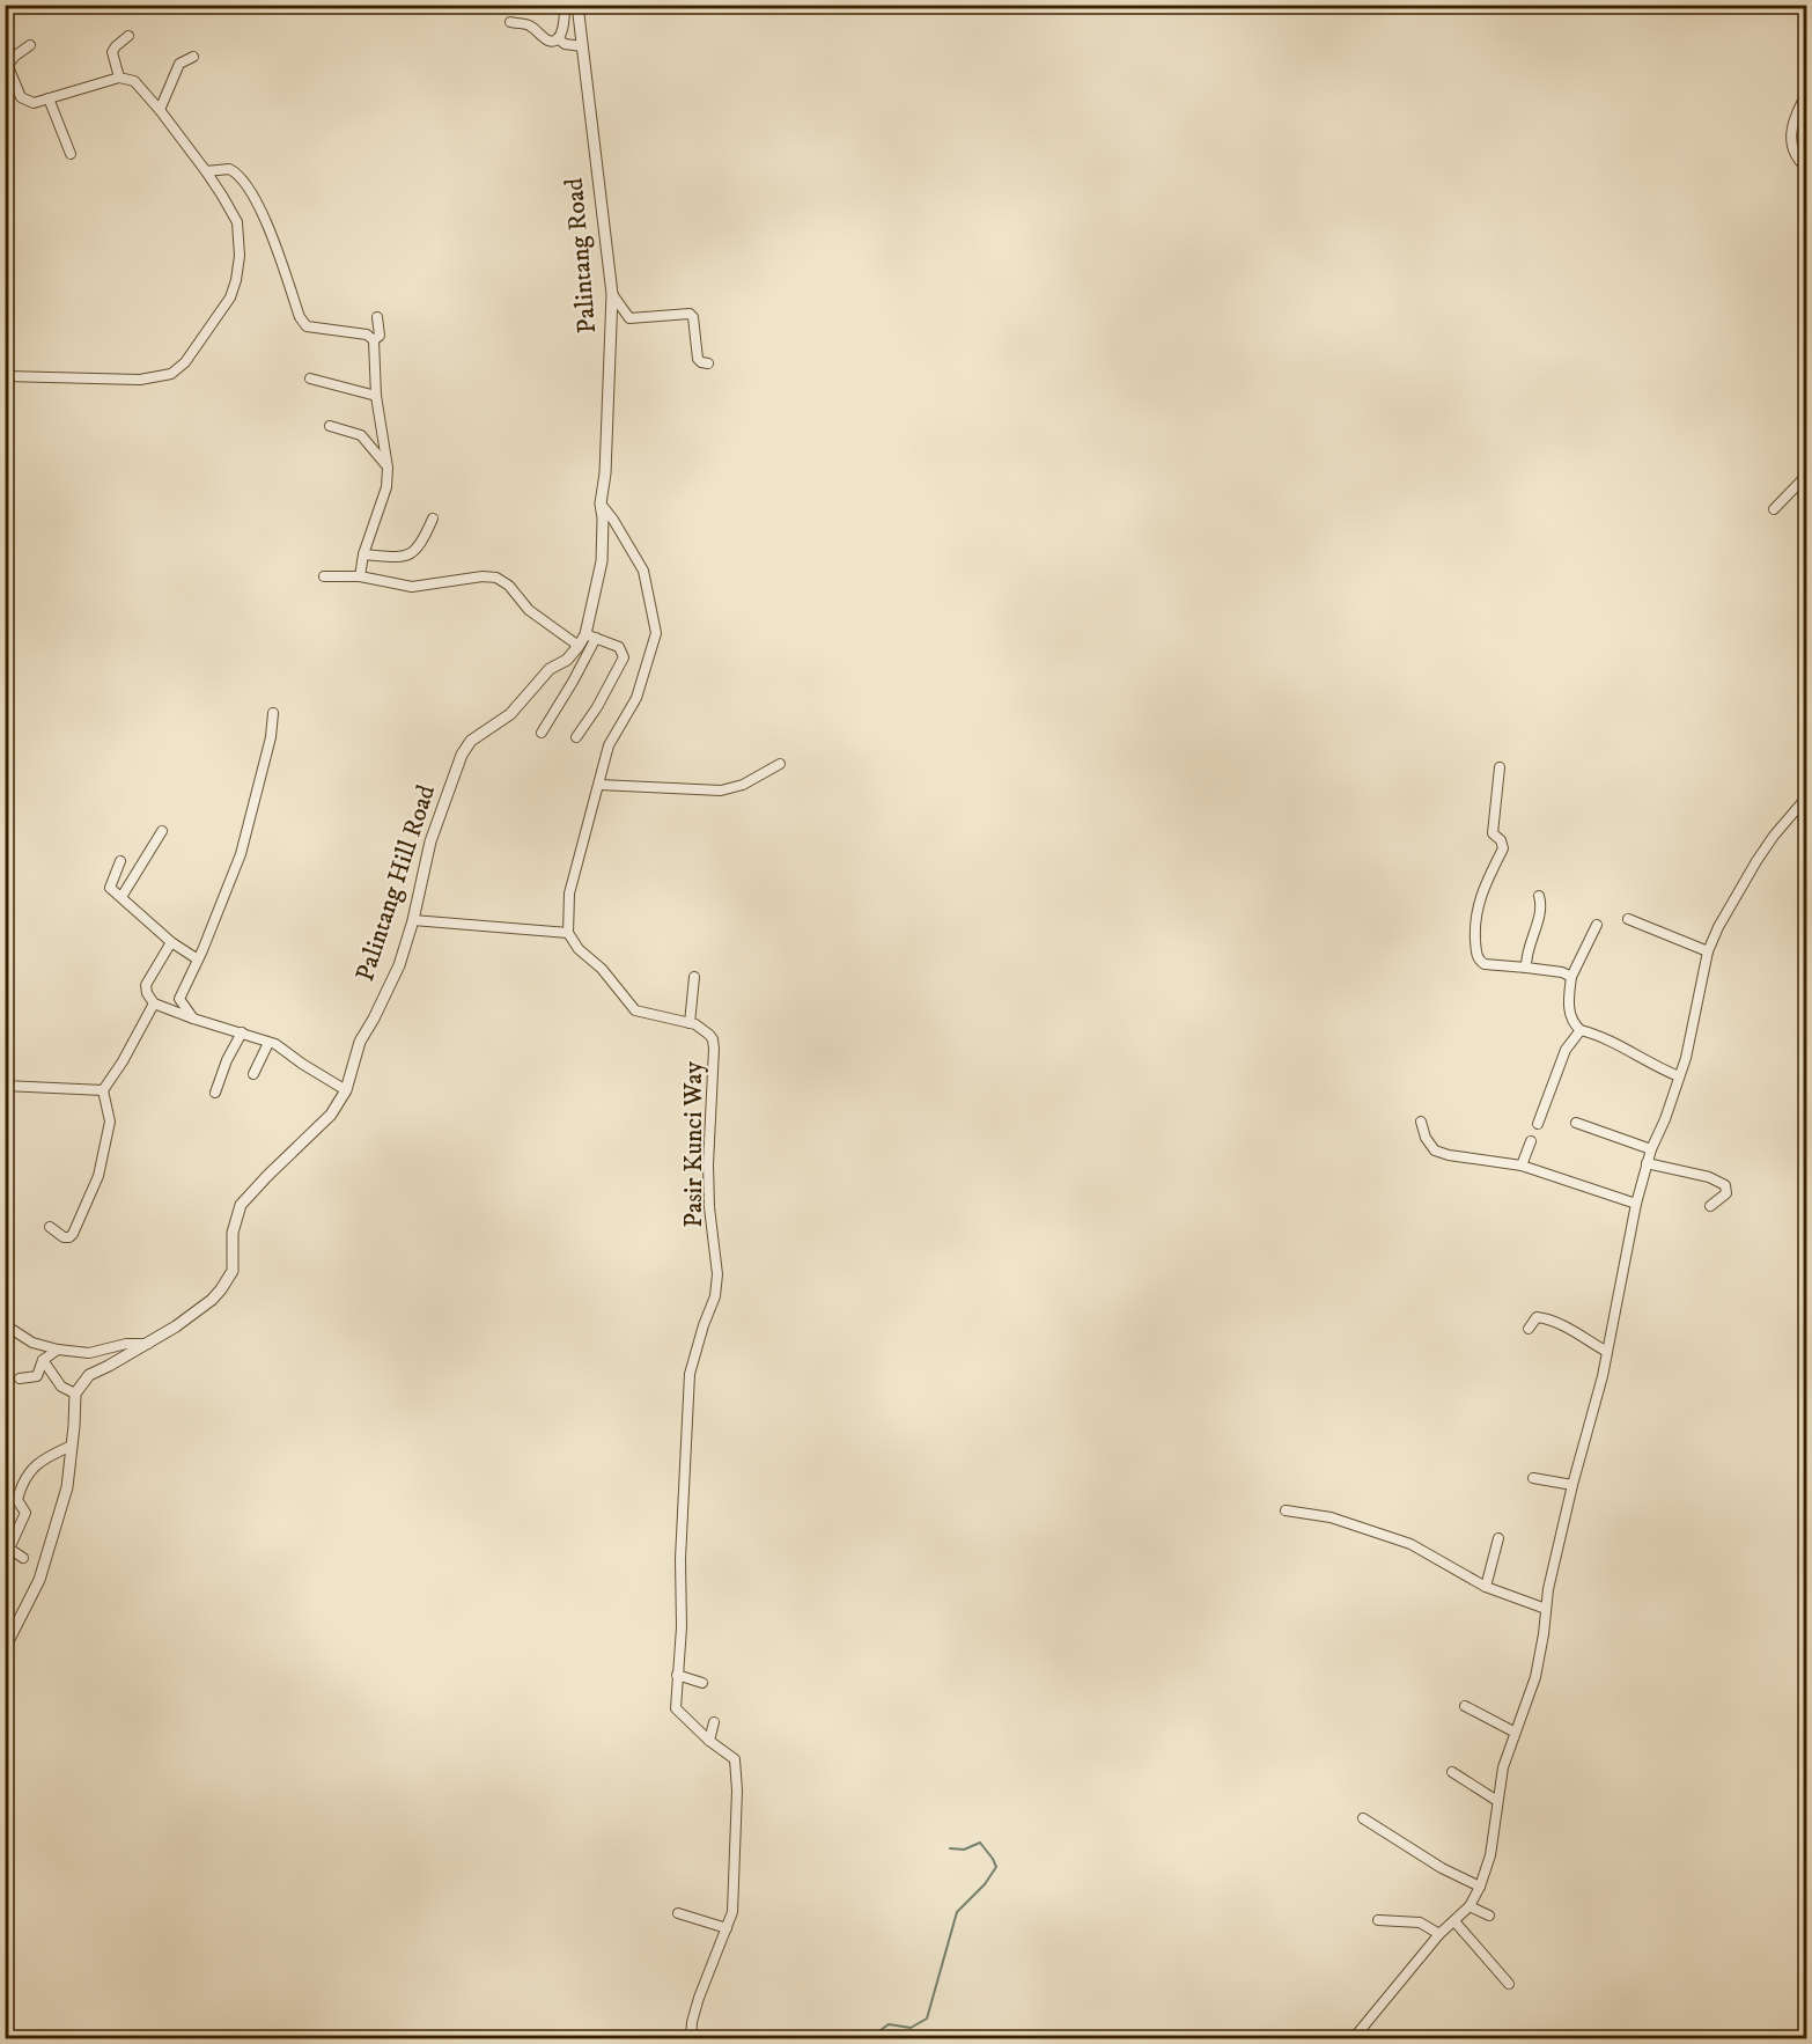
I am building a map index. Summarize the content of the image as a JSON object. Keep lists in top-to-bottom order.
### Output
{
  "streets": {
    "street": ["Palintang Road", "Palintang Hill Road", "Pasir Kunci Way"]
  },
  "crossings": [
    ["Palintang Road", "Palintang Hill Road"]
  ]
}
